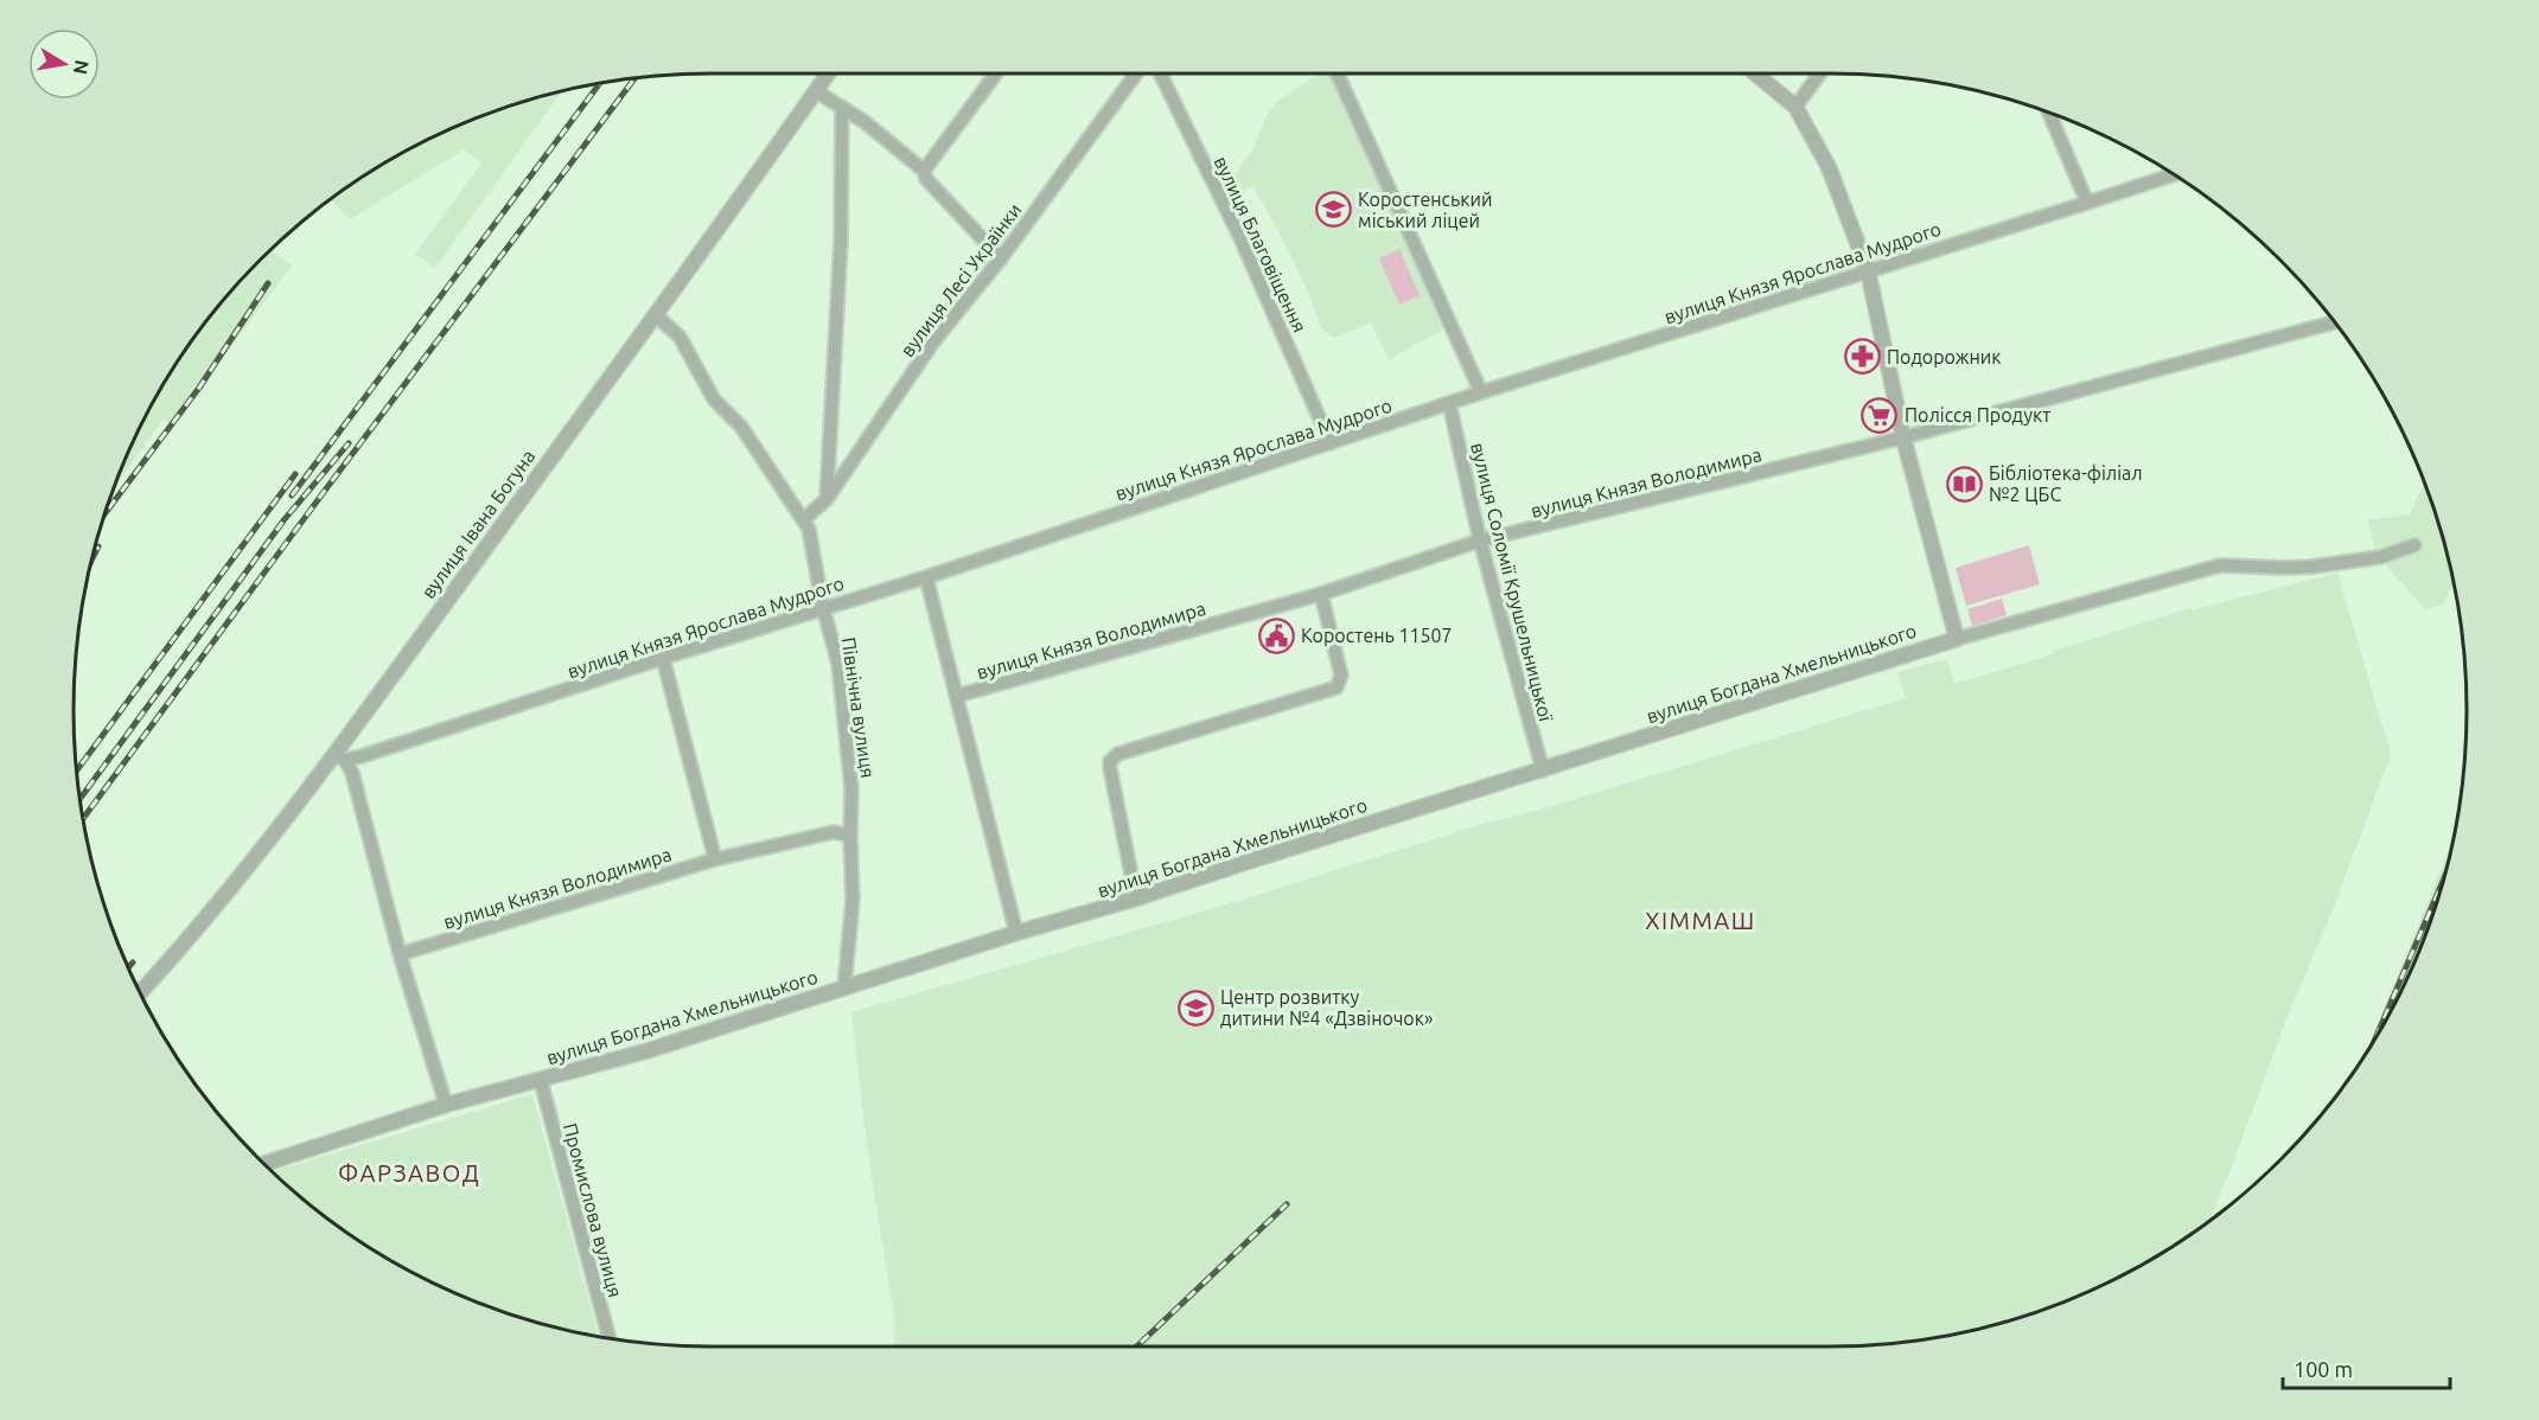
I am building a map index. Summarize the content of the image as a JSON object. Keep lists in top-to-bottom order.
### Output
{
  "streets": {
    "street": [
      "вулиця Благовіщення",
      "вулиця Князя Ярослава Мудрого",
      "вулиця Лесі Українки",
      "вулиця Князя Володимира",
      "вулиця Івана Богуна",
      "вулиця Соломії Крушельницької",
      "вулиця Богдана Хмельницького",
      "Північна вулиця",
      "Промислова вулиця"
    ]
  },
  "crossings": [
    ["вулиця Благовіщення", "вулиця Князя Ярослава Мудрого"],
    ["вулиця Князя Ярослава Мудрого", "вулиця Івана Богуна"],
    ["вулиця Князя Ярослава Мудрого", "вулиця Соломії Крушельницької"],
    ["вулиця Князя Ярослава Мудрого", "Північна вулиця"],
    ["вулиця Лесі Українки", "Північна вулиця"],
    ["вулиця Князя Володимира", "вулиця Соломії Крушельницької"],
    ["вулиця Князя Володимира", "Північна вулиця"],
    ["вулиця Івана Богуна", "Північна вулиця"],
    ["вулиця Соломії Крушельницької", "вулиця Богдана Хмельницького"],
    ["вулиця Богдана Хмельницького", "Північна вулиця"],
    ["вулиця Богдана Хмельницького", "Промислова вулиця"]
  ],
  "districts": ["ХІММАШ", "ФАРЗАВОД"],
  "places": {
    "school or university": ["Коростенський міський ліцей", "Центр розвитку дитини №4 «Дзвіночок»"],
    "pharmacy": ["Подорожник"],
    "supermarket": ["Полісся Продукт"],
    "library": ["Бібліотека-філіал №2 ЦБС"],
    "public building": ["Коростень 11507"]
  },
  "scale_bar": "100 m",
  "north": "right"
}
